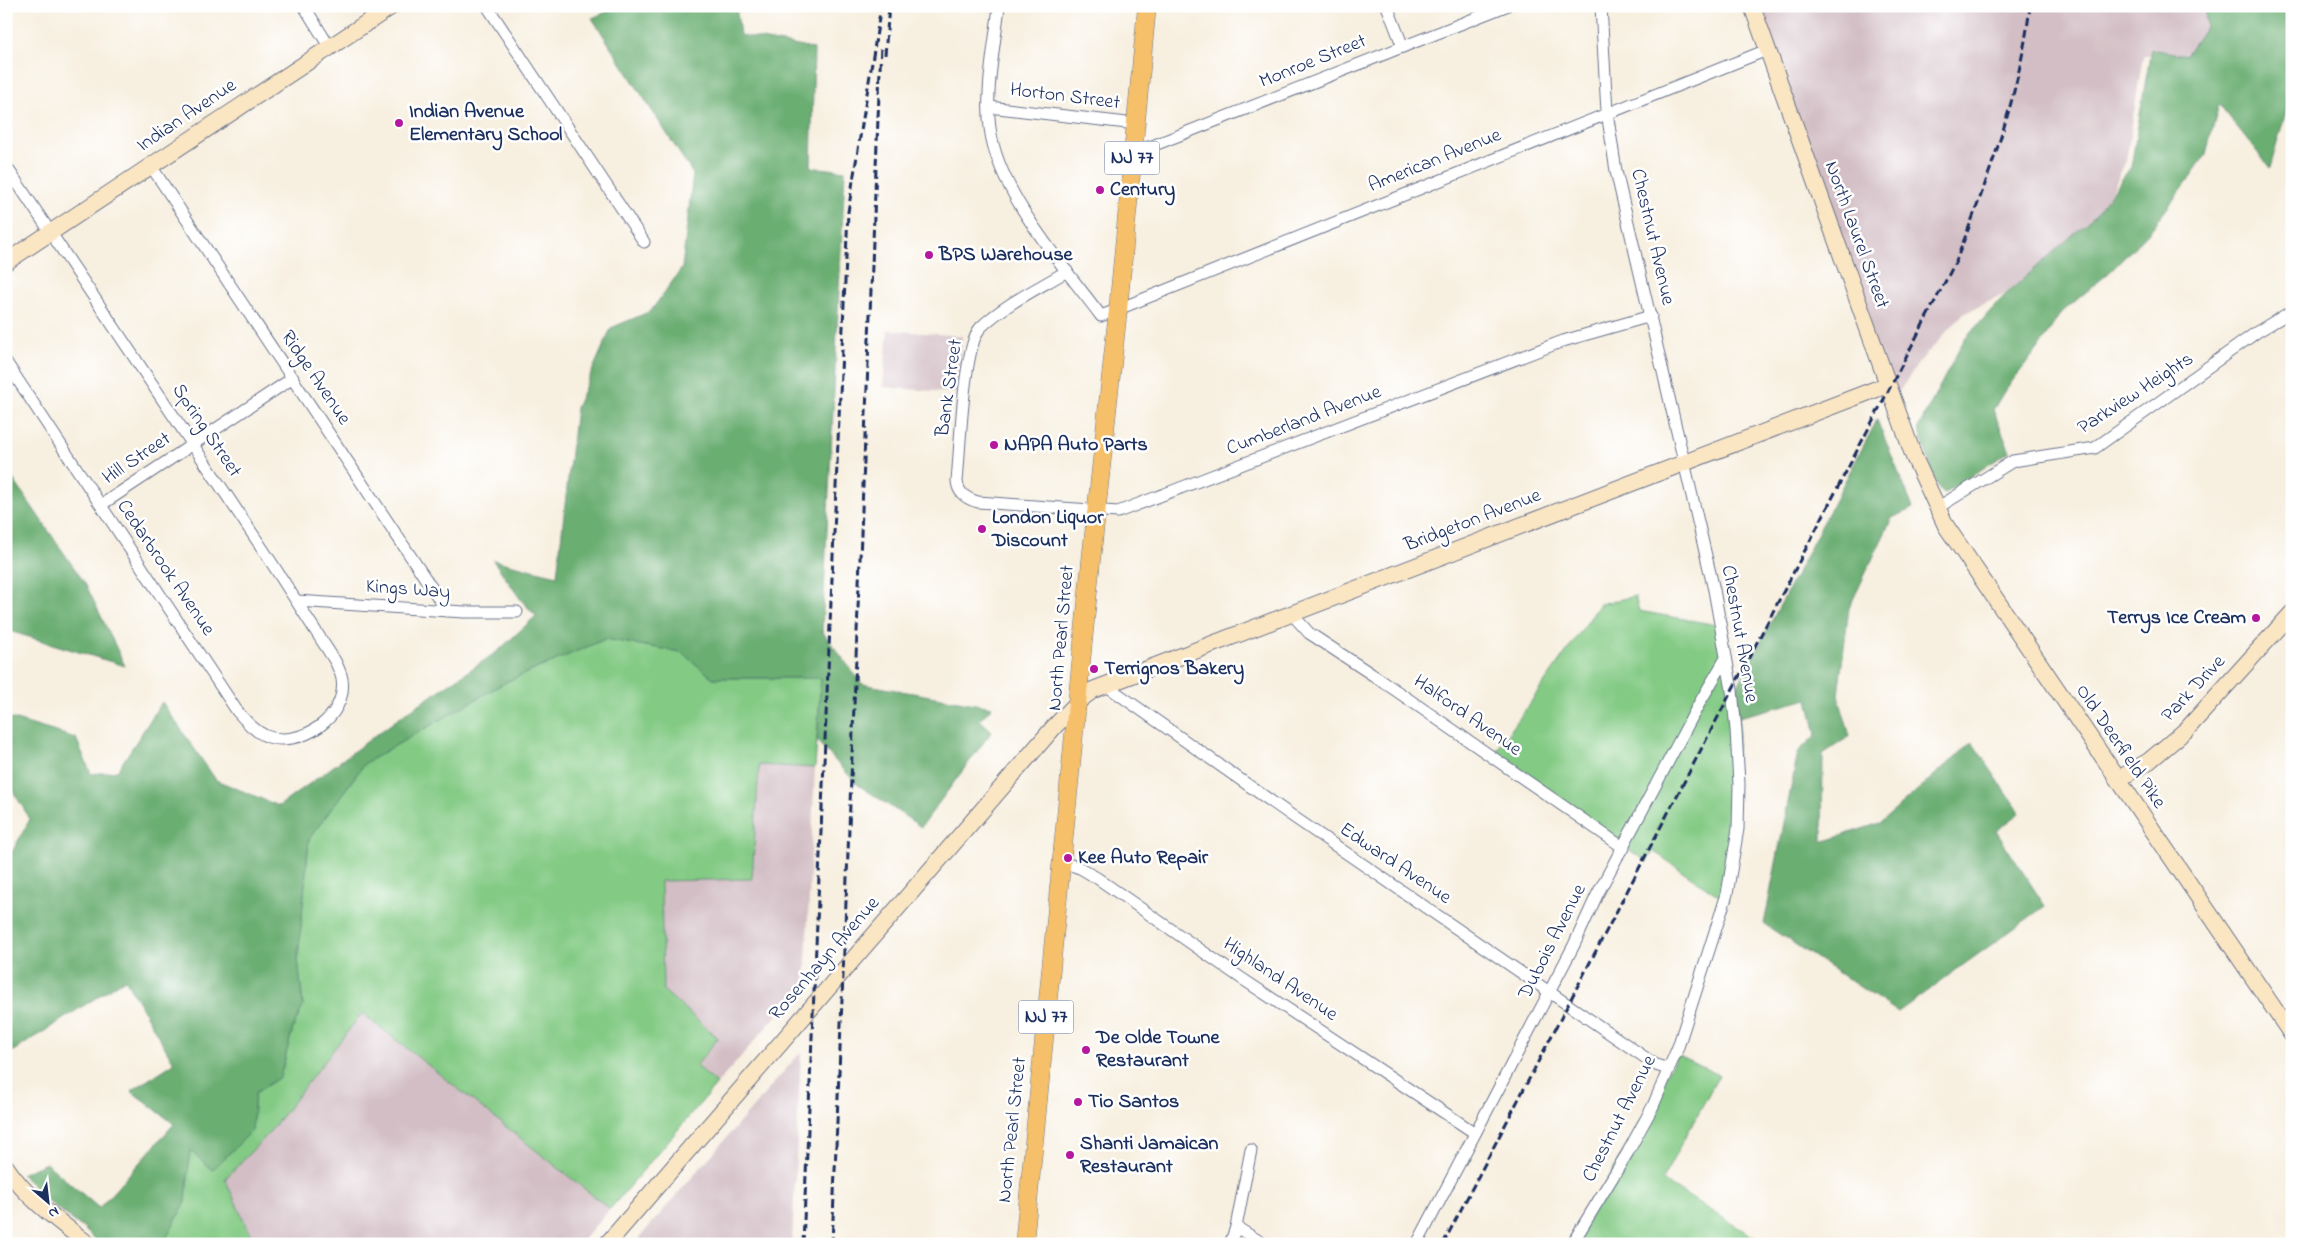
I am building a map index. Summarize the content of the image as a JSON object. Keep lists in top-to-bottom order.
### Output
{
  "streets": {
    "main road": ["NJ 77", "North Pearl Street"],
    "street": [
      "Monroe Street",
      "Horton Street",
      "Indian Avenue",
      "American Avenue",
      "North Laurel Street",
      "Chestnut Avenue",
      "Ridge Avenue",
      "Bank Street",
      "Parkview Heights",
      "Cumberland Avenue",
      "Spring Street",
      "Hill Street",
      "Bridgeton Avenue",
      "Cedarbrook Avenue",
      "Kings Way",
      "Park Drive",
      "Halford Avenue",
      "Old Deerfield Pike",
      "Edward Avenue",
      "Dubois Avenue",
      "Rosenhayn Avenue",
      "Highland Avenue"
    ]
  },
  "crossings": [
    ["Monroe Street", "North Pearl Street"],
    ["Horton Street", "North Pearl Street"],
    ["Indian Avenue", "Ridge Avenue"],
    ["Indian Avenue", "Spring Street"],
    ["American Avenue", "North Laurel Street"],
    ["American Avenue", "Chestnut Avenue"],
    ["American Avenue", "North Pearl Street"],
    ["North Laurel Street", "Bridgeton Avenue"],
    ["North Laurel Street", "Old Deerfield Pike"],
    ["Chestnut Avenue", "Cumberland Avenue"],
    ["Chestnut Avenue", "Bridgeton Avenue"],
    ["Chestnut Avenue", "Edward Avenue"],
    ["Chestnut Avenue", "Dubois Avenue"],
    ["Ridge Avenue", "Hill Street"],
    ["Ridge Avenue", "Kings Way"],
    ["Bank Street", "Cumberland Avenue"],
    ["Parkview Heights", "Old Deerfield Pike"],
    ["Cumberland Avenue", "North Pearl Street"],
    ["Spring Street", "Hill Street"],
    ["Spring Street", "Cedarbrook Avenue"],
    ["Spring Street", "Kings Way"],
    ["Hill Street", "Cedarbrook Avenue"],
    ["Bridgeton Avenue", "North Pearl Street"],
    ["Bridgeton Avenue", "Halford Avenue"],
    ["Bridgeton Avenue", "Edward Avenue"],
    ["Bridgeton Avenue", "Rosenhayn Avenue"],
    ["North Pearl Street", "Rosenhayn Avenue"],
    ["North Pearl Street", "Highland Avenue"],
    ["Park Drive", "Old Deerfield Pike"],
    ["Halford Avenue", "Dubois Avenue"],
    ["Edward Avenue", "Dubois Avenue"],
    ["Dubois Avenue", "Highland Avenue"]
  ],
  "places": [
    "Indian Avenue Elementary School",
    "Century",
    "BPS Warehouse",
    "NAPA Auto Parts",
    "London Liquor Discount",
    "Terrys Ice Cream",
    "Terrignos Bakery",
    "Kee Auto Repair",
    "De Olde Towne Restaurant",
    "Tio Santos",
    "Shanti Jamaican Restaurant"
  ],
  "north": "bottom right"
}
